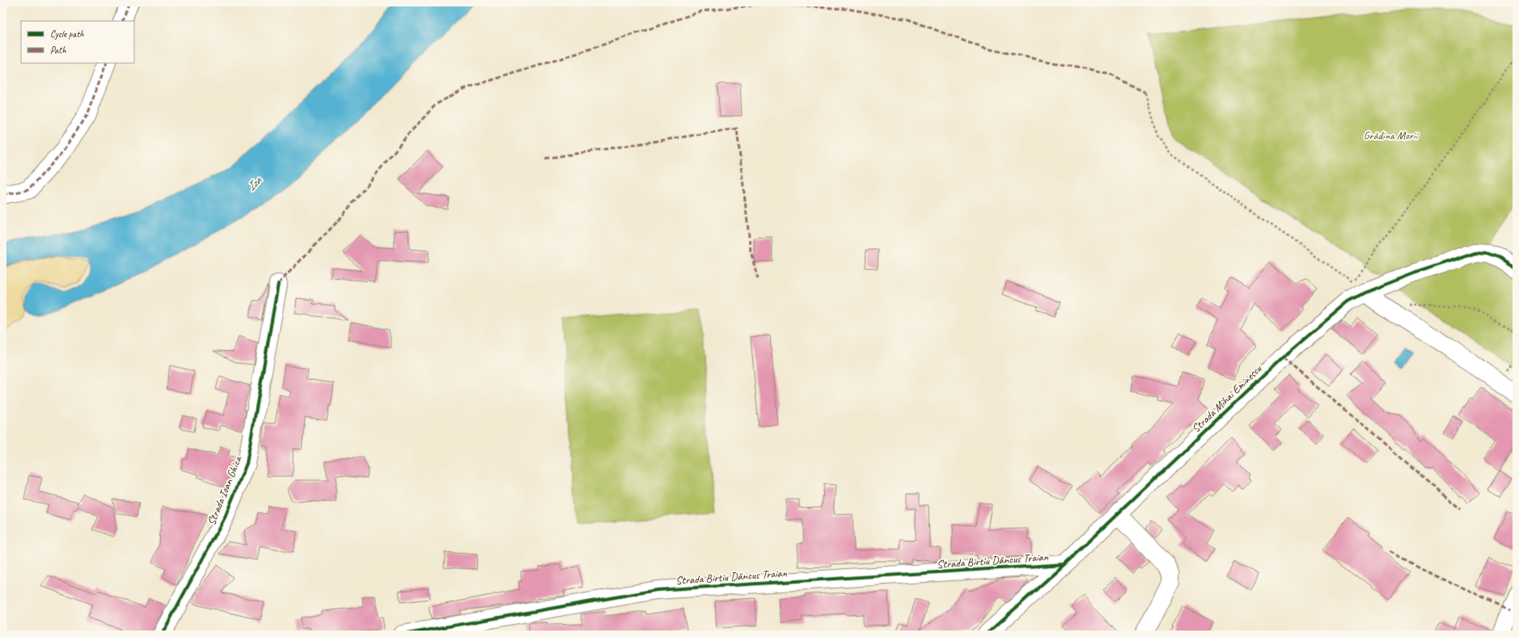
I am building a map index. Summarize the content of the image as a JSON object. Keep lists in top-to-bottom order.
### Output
{
  "streets": {
    "street": ["Strada Mihai Eminescu", "Strada Ioan Ghica", "Strada Birtiu Dăncus Traian"]
  },
  "crossings": [
    ["Strada Mihai Eminescu", "Strada Birtiu Dăncus Traian"]
  ],
  "water": ["Iza"],
  "parks": ["Grădina Morii"],
  "legend": ["Cycle path", "Path"]
}
